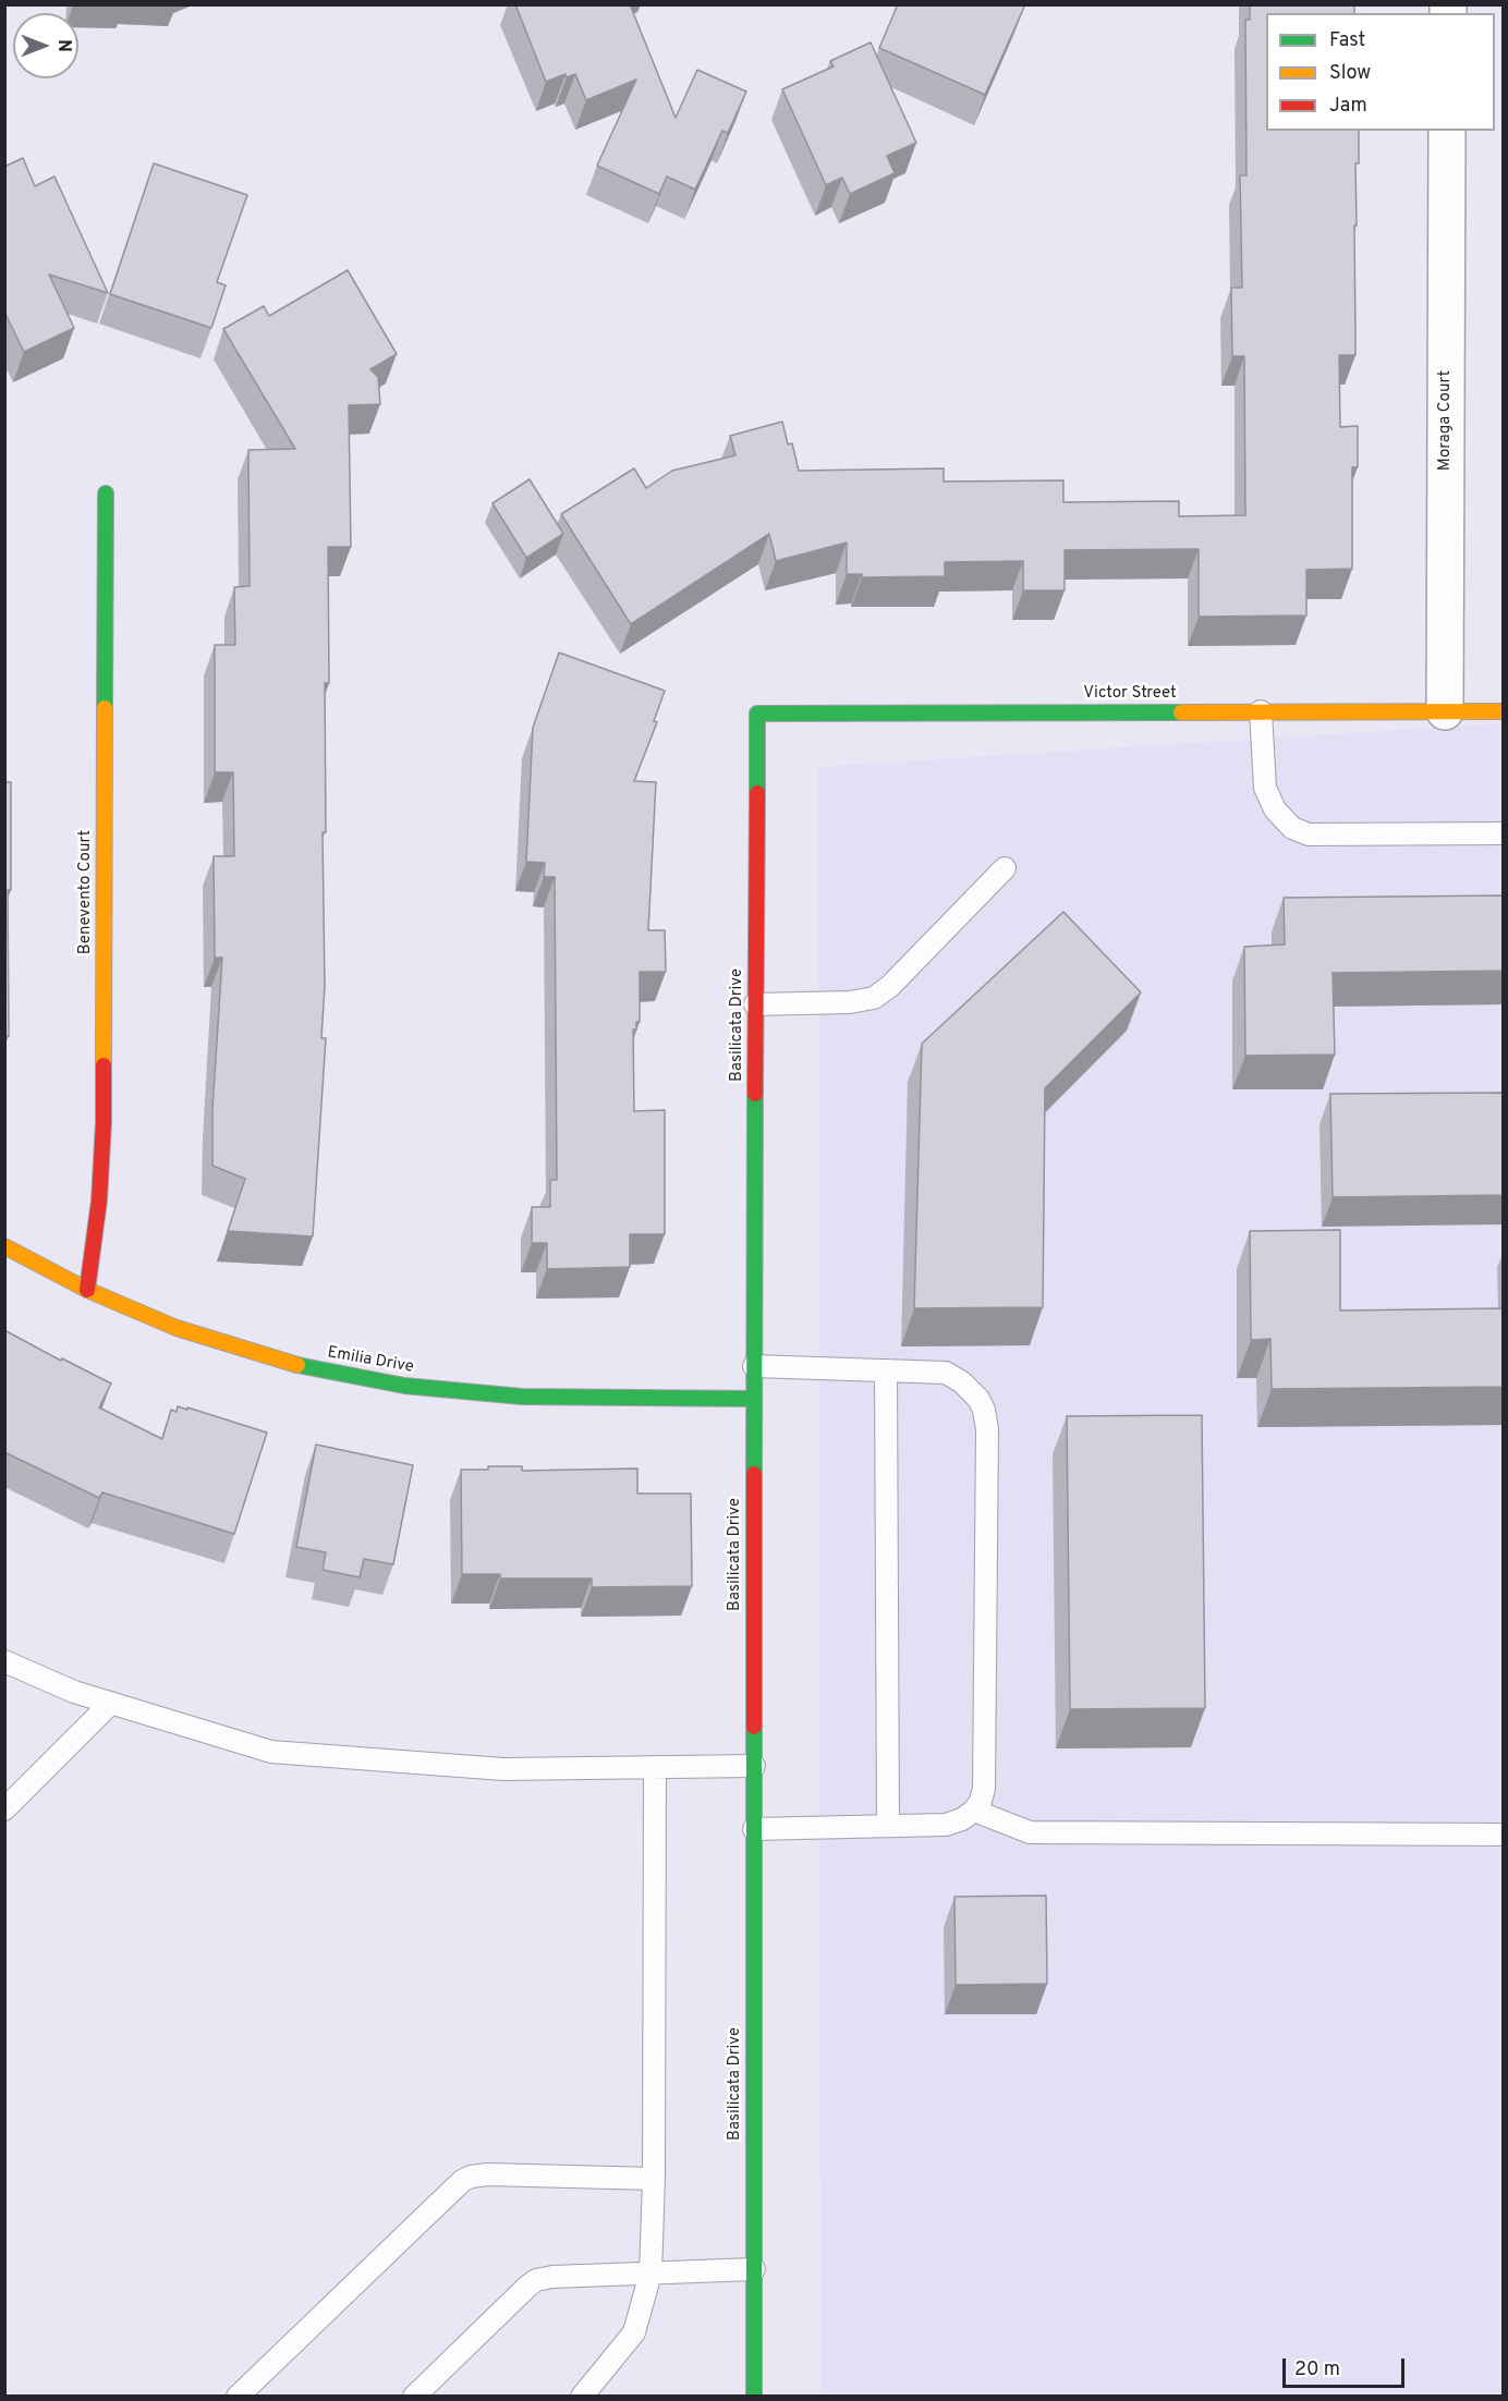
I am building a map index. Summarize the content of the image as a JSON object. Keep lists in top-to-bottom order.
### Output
{
  "streets": {
    "street": [
      "Moraga Court",
      "Victor Street",
      "Benevento Court",
      "Basilicata Drive",
      "Emilia Drive"
    ]
  },
  "crossings": [
    ["Moraga Court", "Victor Street"],
    ["Victor Street", "Basilicata Drive"],
    ["Benevento Court", "Emilia Drive"],
    ["Basilicata Drive", "Emilia Drive"]
  ],
  "legend": ["Fast", "Slow", "Jam"],
  "scale_bar": "20 m",
  "north": "right"
}
